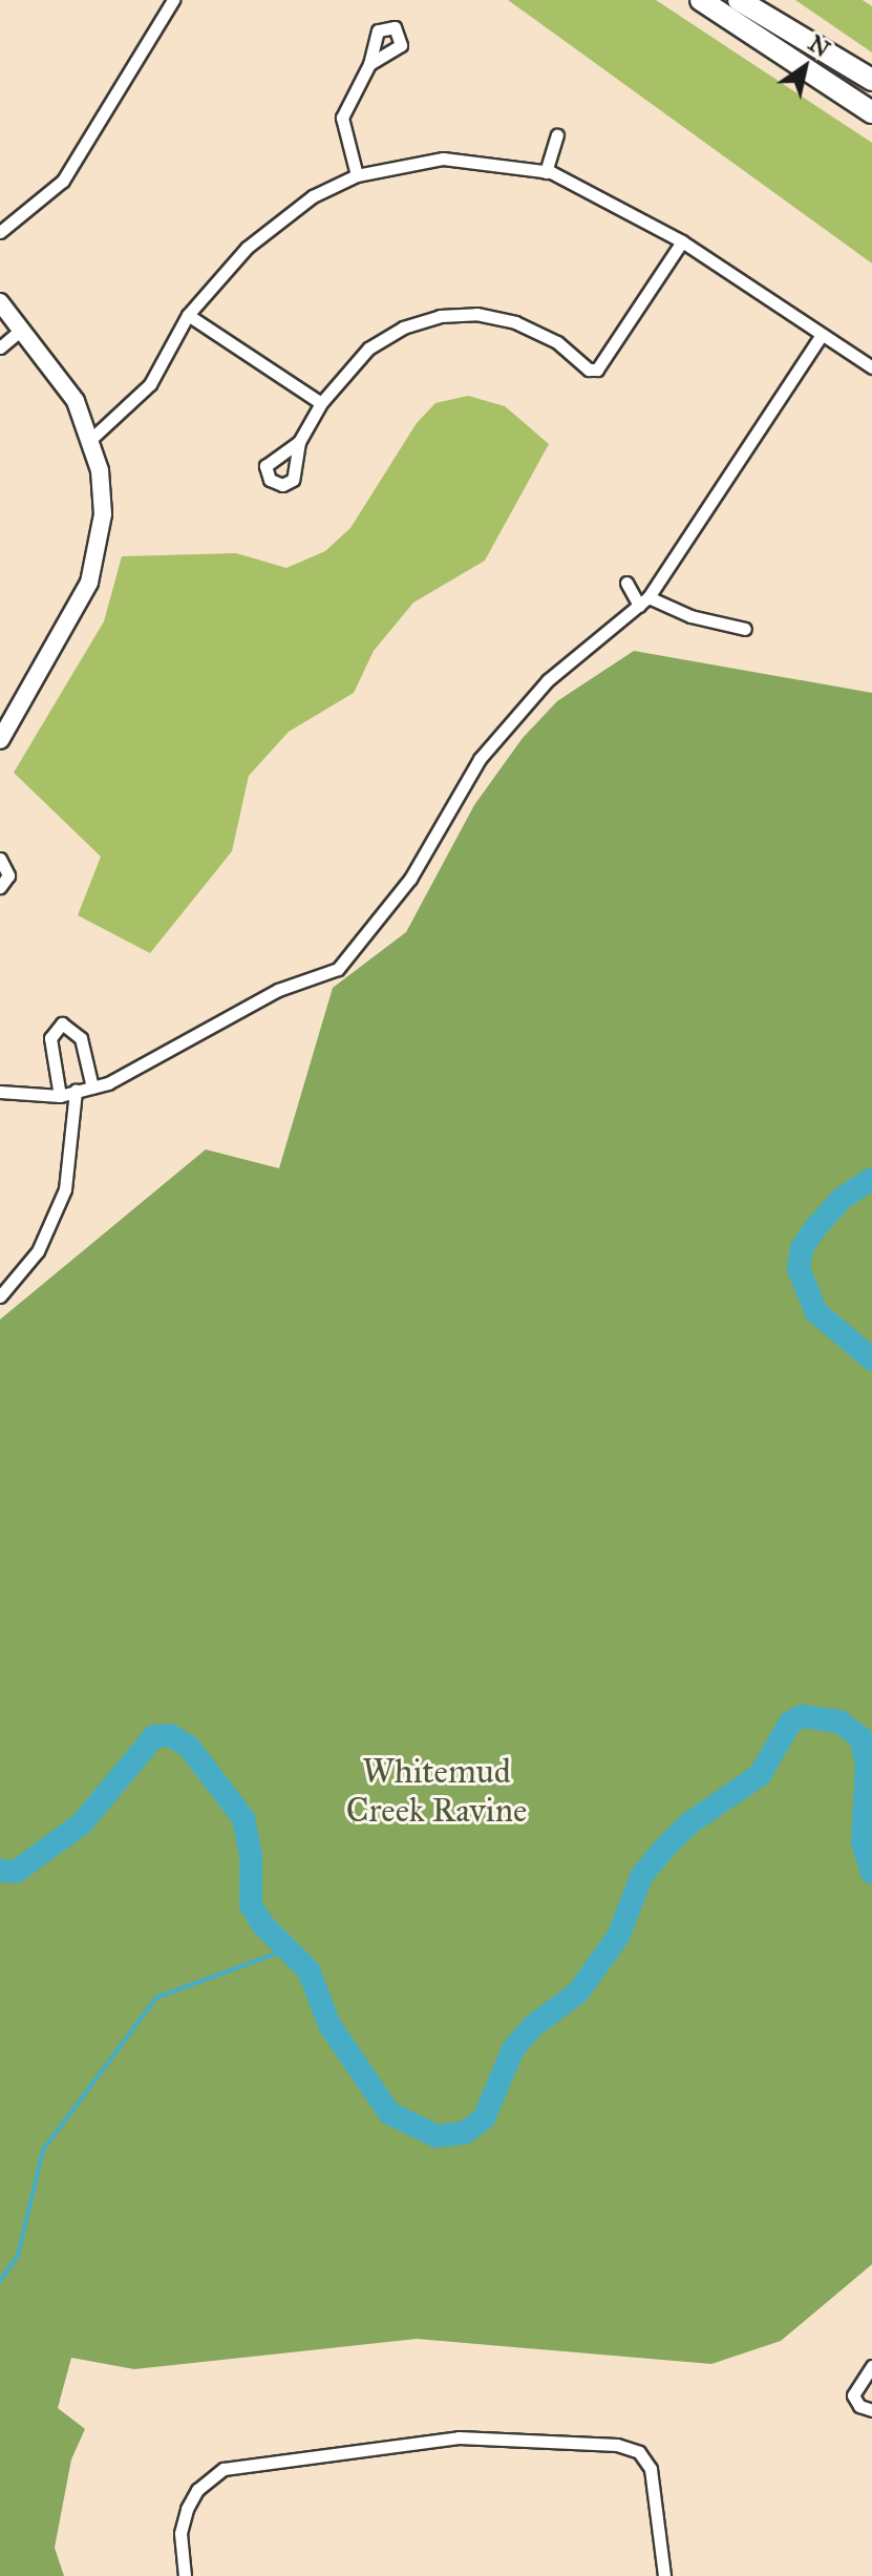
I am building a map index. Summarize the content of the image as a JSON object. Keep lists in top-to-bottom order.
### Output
{
  "parks": ["Whitemud Creek Ravine"],
  "north": "top right"
}
